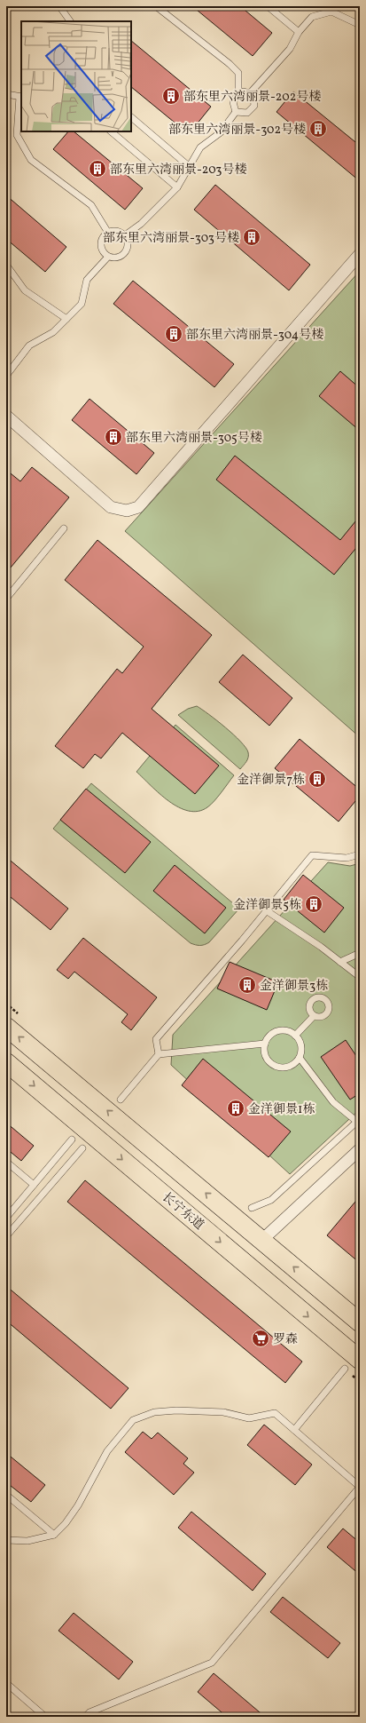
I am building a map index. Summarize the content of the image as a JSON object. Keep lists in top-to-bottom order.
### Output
{
  "streets": {
    "main road": ["长宁东道"]
  },
  "places": {
    "building": [
      "部东里六湾丽景-202号楼",
      "部东里六湾丽景-302号楼",
      "部东里六湾丽景-203号楼",
      "部东里六湾丽景-303号楼",
      "部东里六湾丽景-304号楼",
      "部东里六湾丽景-305号楼",
      "金洋御景7栋",
      "金洋御景5栋",
      "金洋御景3栋",
      "金洋御景1栋"
    ],
    "supermarket": ["罗森"]
  }
}
